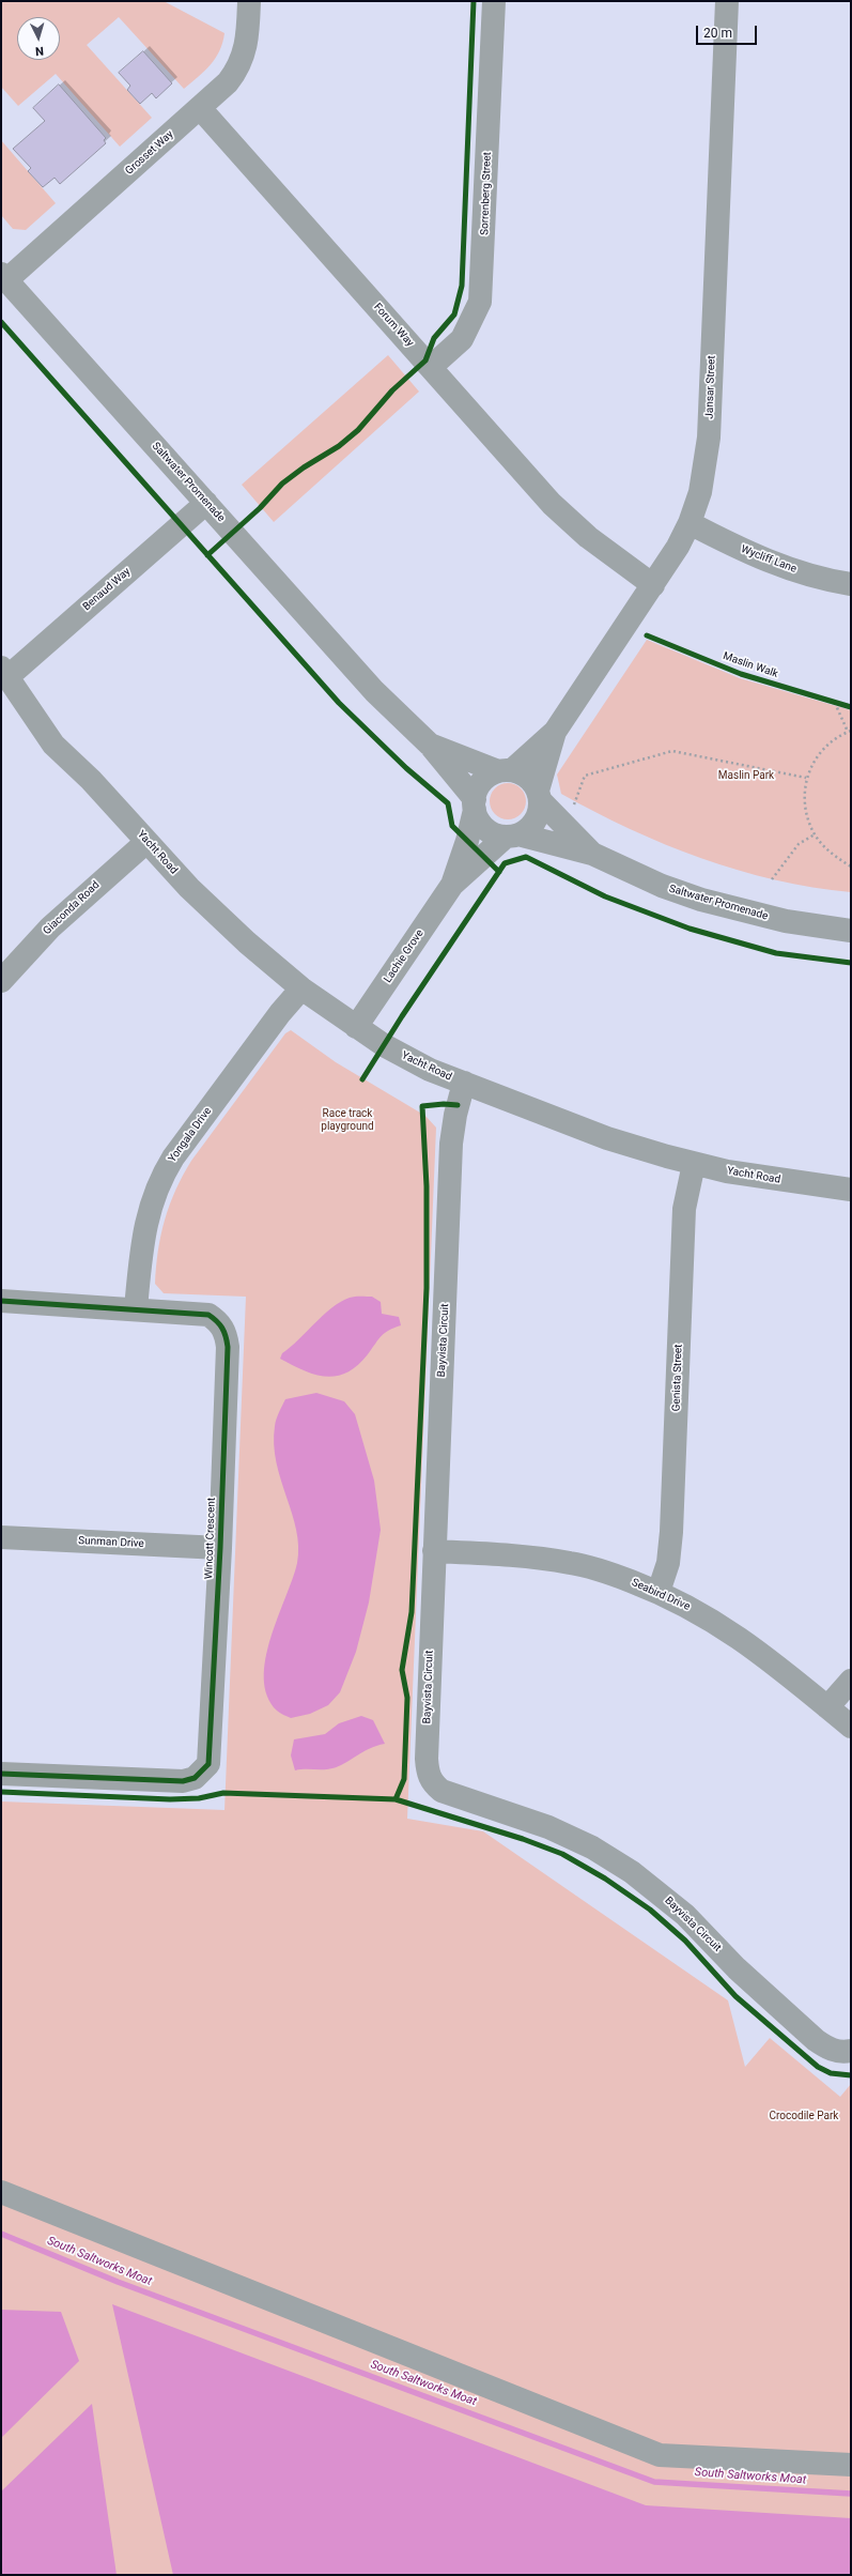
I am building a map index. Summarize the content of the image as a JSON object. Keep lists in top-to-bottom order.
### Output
{
  "streets": {
    "street": [
      "Grosset Way",
      "Sorrenberg Street",
      "Forum Way",
      "Jansar Street",
      "Saltwater Promenade",
      "Wycliff Lane",
      "Benaud Way",
      "Yacht Road",
      "Giaconda Road",
      "Lachie Grove",
      "Yongala Drive",
      "Bayvista Circuit",
      "Genista Street",
      "Wincott Crescent",
      "Sunman Drive",
      "Seabird Drive"
    ],
    "cycle path": ["Maslin Walk"]
  },
  "crossings": [
    ["Grosset Way", "Forum Way"],
    ["Grosset Way", "Saltwater Promenade"],
    ["Sorrenberg Street", "Forum Way"],
    ["Forum Way", "Jansar Street"],
    ["Jansar Street", "Saltwater Promenade"],
    ["Jansar Street", "Wycliff Lane"],
    ["Jansar Street", "Lachie Grove"],
    ["Saltwater Promenade", "Benaud Way"],
    ["Saltwater Promenade", "Lachie Grove"],
    ["Benaud Way", "Yacht Road"],
    ["Yacht Road", "Giaconda Road"],
    ["Yacht Road", "Lachie Grove"],
    ["Yacht Road", "Yongala Drive"],
    ["Yacht Road", "Bayvista Circuit"],
    ["Yacht Road", "Genista Street"],
    ["Yongala Drive", "Wincott Crescent"],
    ["Bayvista Circuit", "Seabird Drive"],
    ["Genista Street", "Seabird Drive"],
    ["Wincott Crescent", "Sunman Drive"]
  ],
  "water": ["South Saltworks Moat"],
  "parks": ["Maslin Park", "Race track playground", "Crocodile Park"],
  "scale_bar": "20 m",
  "north": "bottom"
}
